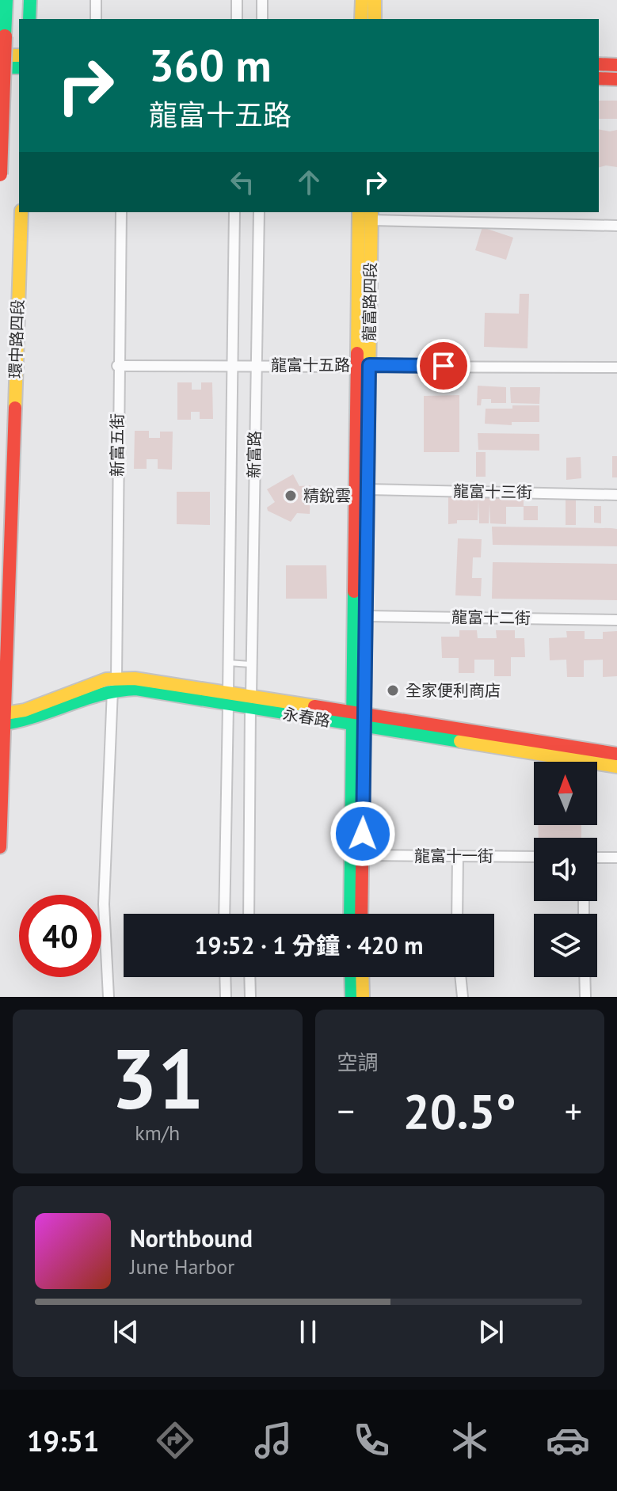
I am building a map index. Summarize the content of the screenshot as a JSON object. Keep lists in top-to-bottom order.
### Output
{
  "streets": {
    "main road": ["龍富路四段", "環中路四段", "永春路"],
    "street": [
      "龍富十五路",
      "新富五街",
      "新富路",
      "龍富十三街",
      "龍富十二街",
      "龍富十一街"
    ]
  },
  "crossings": [
    ["龍富路四段", "龍富十五路"],
    ["龍富路四段", "龍富十三街"],
    ["龍富路四段", "龍富十二街"],
    ["龍富路四段", "永春路"],
    ["龍富路四段", "龍富十一街"],
    ["環中路四段", "永春路"],
    ["龍富十五路", "新富五街"],
    ["龍富十五路", "新富路"],
    ["新富五街", "永春路"],
    ["新富路", "永春路"]
  ],
  "places": ["精銳雲", "全家便利商店"],
  "north": "top",
  "page": {
    "turn": ["360 m", "龍富十五路"],
    "limit": "40",
    "trip": "19:52 · 1 分鐘 · 420 m",
    "tile": [
      ["31", "km/h"],
      "空調"
    ],
    "heat": ["−", "20.5°", "+"],
    "song": ["Northbound", "June Harbor"],
    "tabs": "19:51"
  }
}
